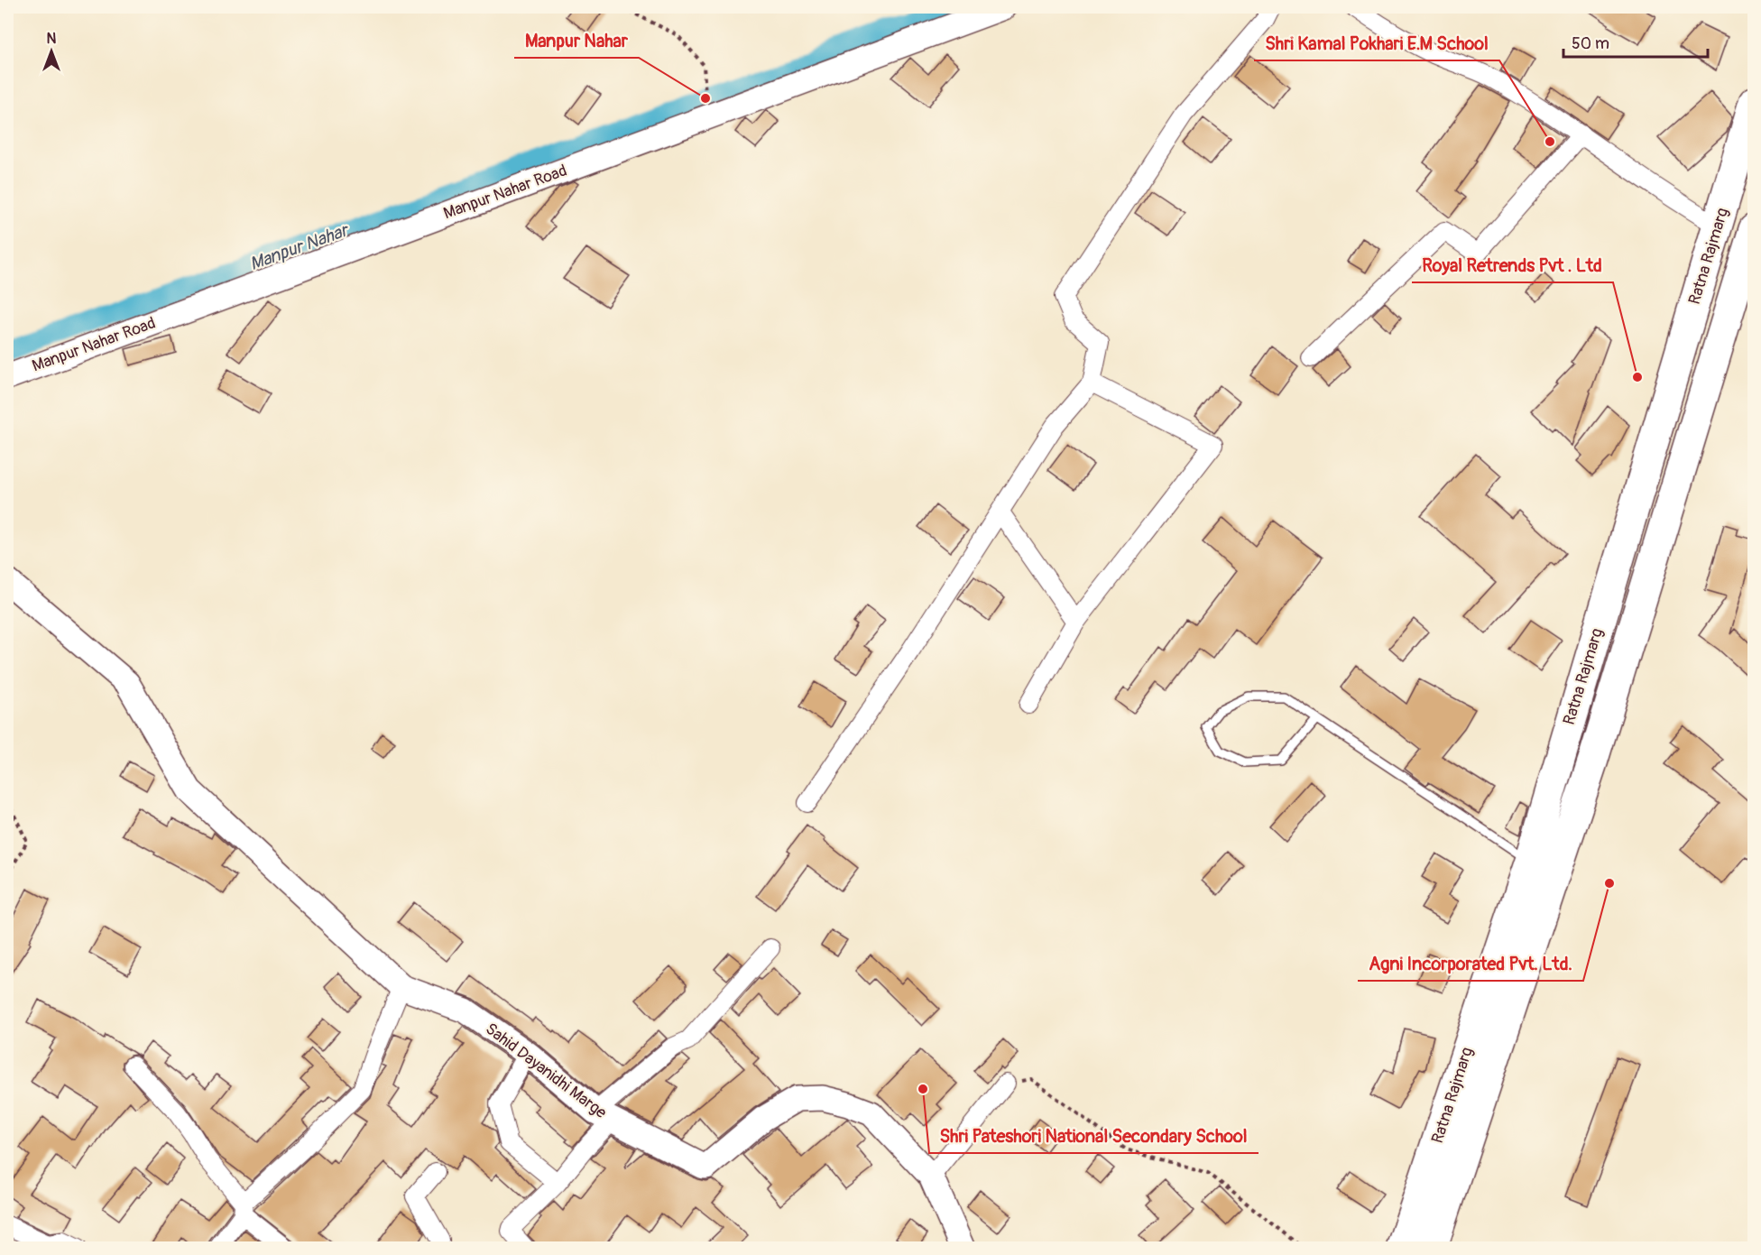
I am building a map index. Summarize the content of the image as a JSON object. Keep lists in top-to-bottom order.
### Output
{
  "streets": {
    "highway": ["Ratna Rajmarg"],
    "street": ["Manpur Nahar Road", "Sahid Dayanidhi Marge"]
  },
  "water": ["Manpur Nahar"],
  "places": [
    "Manpur Nahar",
    "Shri Kamal Pokhari E.M School",
    "Royal Retrends Pvt . Ltd",
    "Agni Incorporated Pvt. Ltd.",
    "Shri Pateshori National Secondary School"
  ],
  "scale_bar": "50 m",
  "north": "top"
}
